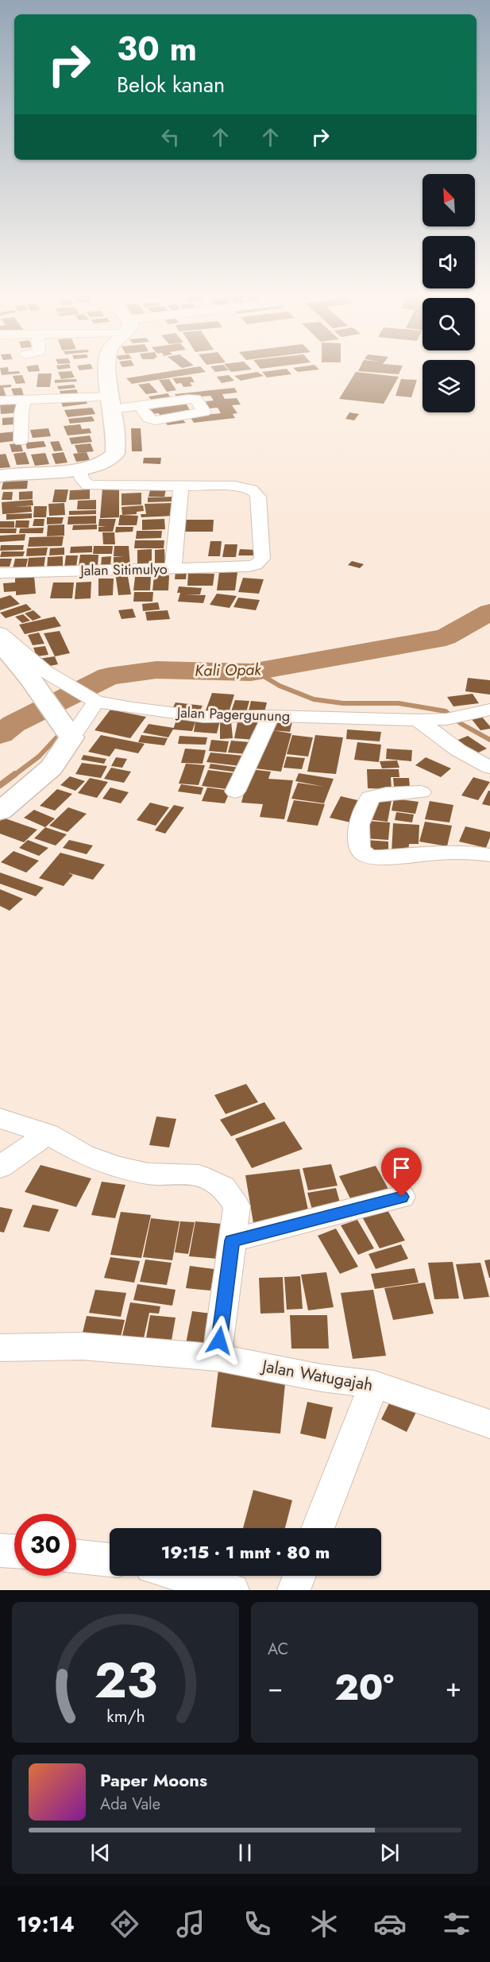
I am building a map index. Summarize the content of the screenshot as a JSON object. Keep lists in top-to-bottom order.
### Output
{
  "streets": {
    "street": ["Jalan Sitimulyo", "Jalan Pagergunung", "Jalan Watugajah"]
  },
  "water": ["Kali Opak"],
  "north": "top left",
  "page": {
    "turn": ["30 m", "Belok kanan"],
    "limit": "30",
    "trip": "19:15 · 1 mnt · 80 m",
    "tile": "AC",
    "heat": ["−", "20°", "+"],
    "song": ["Paper Moons", "Ada Vale"],
    "tabs": "19:14",
    "gauge": ["23", "km/h"]
  }
}
